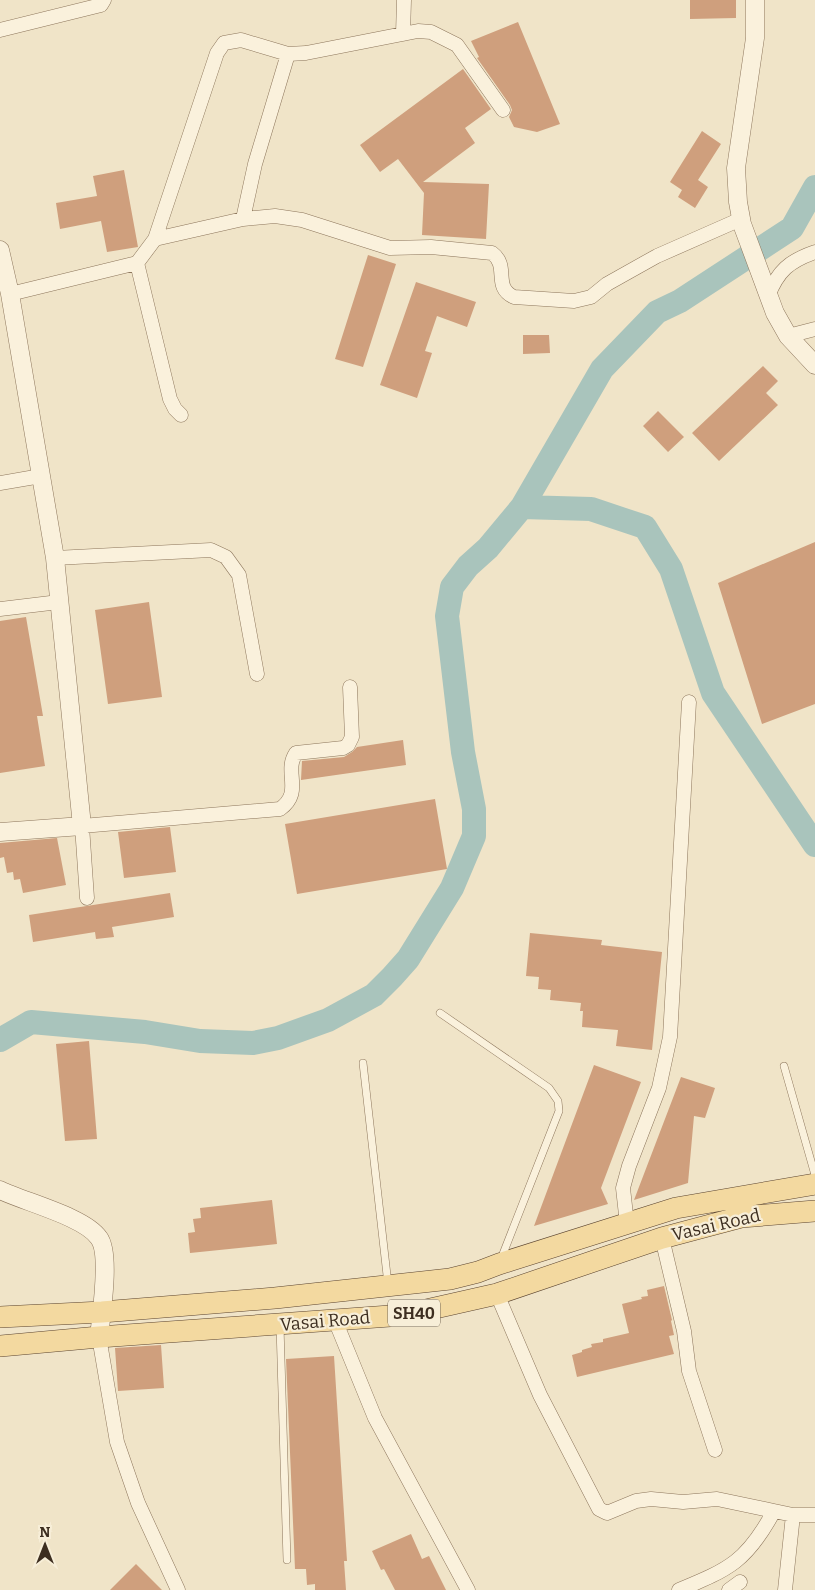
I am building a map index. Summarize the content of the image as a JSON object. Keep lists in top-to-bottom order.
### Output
{
  "streets": {
    "main road": ["Vasai Road", "SH40"]
  },
  "north": "top"
}
